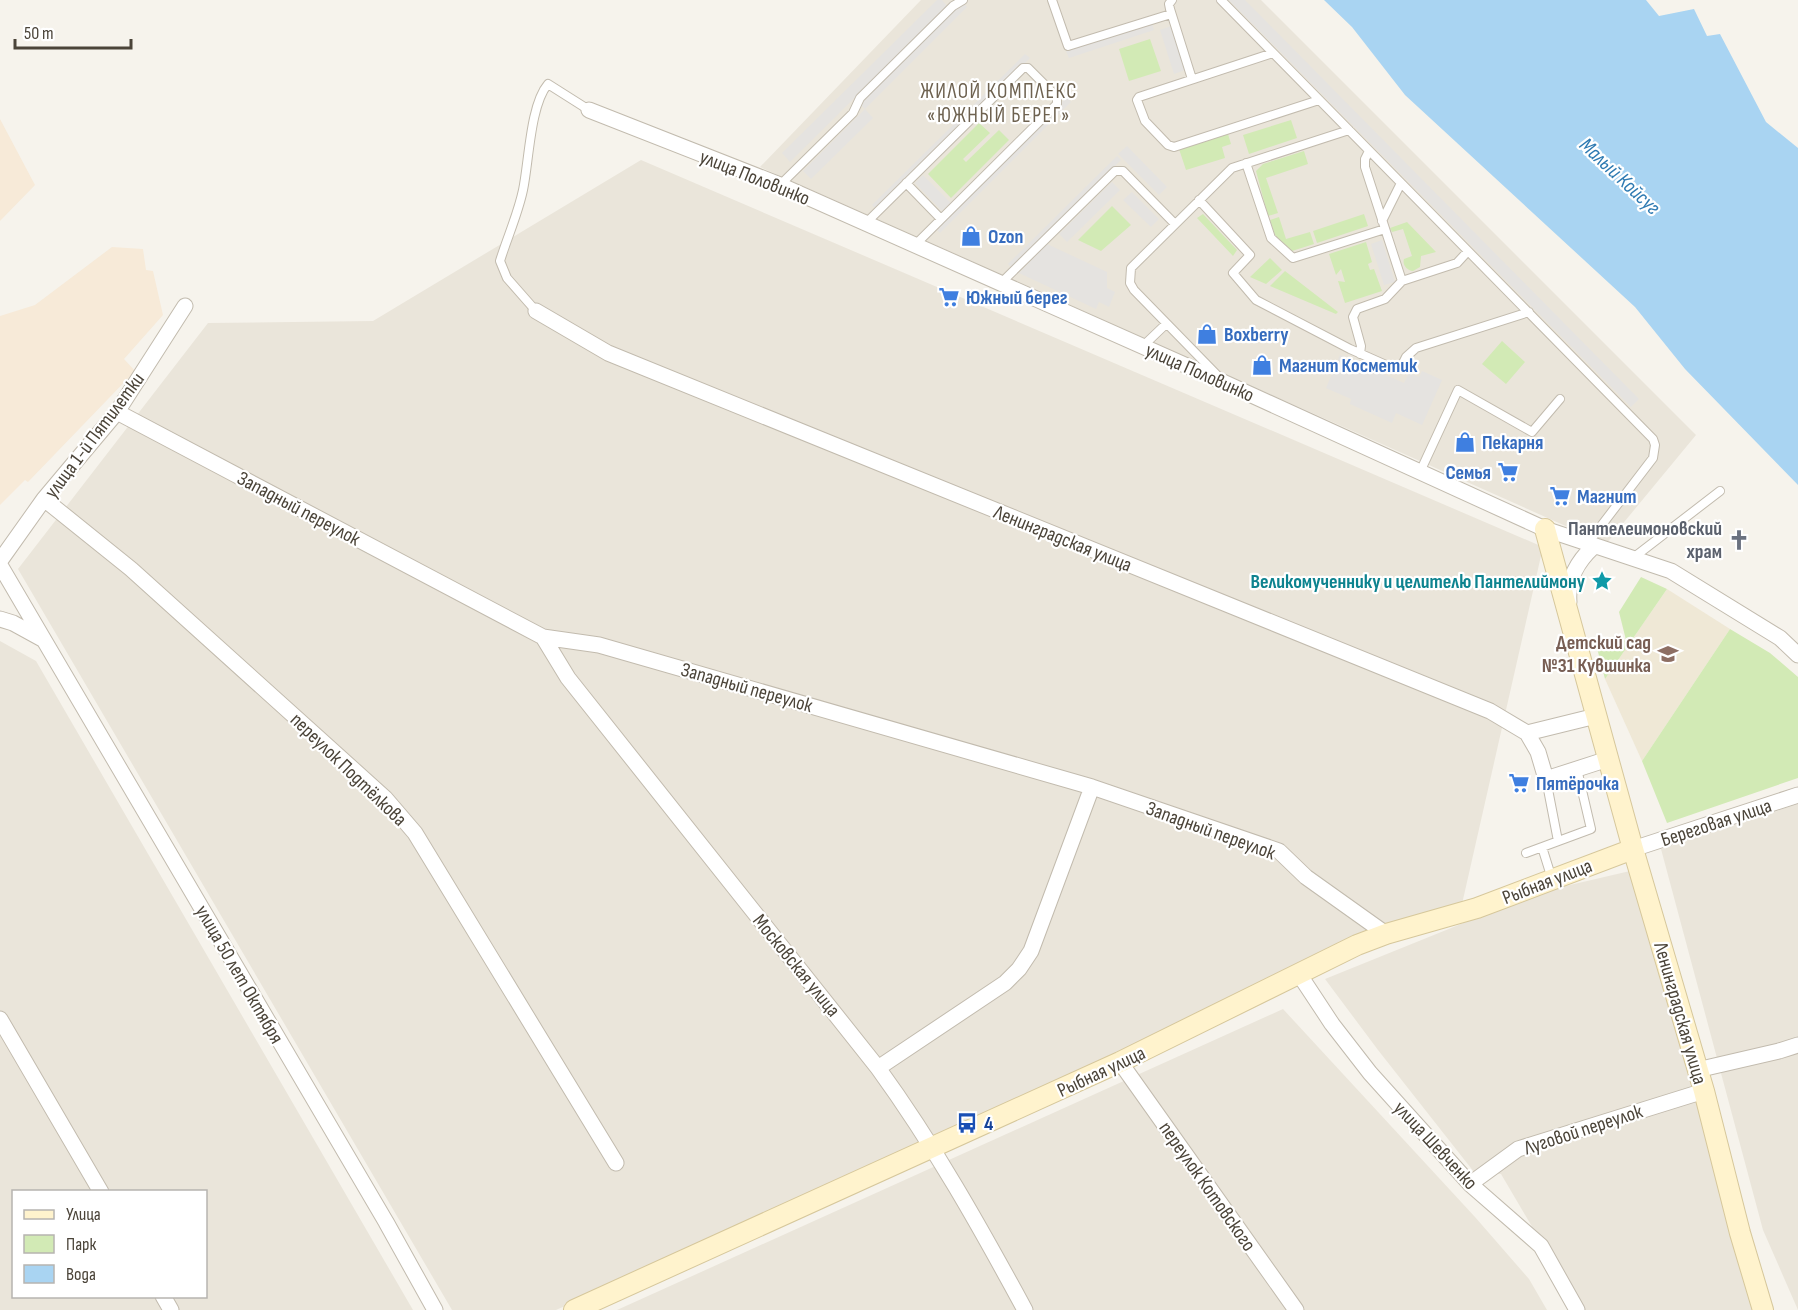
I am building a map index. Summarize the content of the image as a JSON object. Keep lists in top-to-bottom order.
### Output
{
  "streets": {
    "street": [
      "улица Половинко",
      "улица 1-й Пятилетки",
      "Западный переулок",
      "Ленинградская улица",
      "переулок Подтёлкова",
      "Береговая улица",
      "Рыбная улица",
      "Московская улица",
      "улица 50 лет Октября",
      "Луговой переулок",
      "улица Шевченко",
      "переулок Котовского"
    ]
  },
  "crossings": [
    ["улица Половинко", "Ленинградская улица"],
    ["улица 1-й Пятилетки", "Западный переулок"],
    ["улица 1-й Пятилетки", "переулок Подтёлкова"],
    ["улица 1-й Пятилетки", "улица 50 лет Октября"],
    ["Западный переулок", "Рыбная улица"],
    ["Западный переулок", "Московская улица"],
    ["Ленинградская улица", "Береговая улица"],
    ["Ленинградская улица", "Рыбная улица"],
    ["Ленинградская улица", "Луговой переулок"],
    ["Береговая улица", "Рыбная улица"],
    ["Рыбная улица", "Московская улица"],
    ["Рыбная улица", "улица Шевченко"],
    ["Рыбная улица", "переулок Котовского"],
    ["Луговой переулок", "улица Шевченко"]
  ],
  "districts": ["ЖИЛОЙ КОМПЛЕКС «ЮЖНЫЙ БЕРЕГ»"],
  "water": ["Малый Койсуг"],
  "places": {
    "shop": [
      "Ozon",
      "Boxberry",
      "Магнит Косметик",
      "Пекарня"
    ],
    "supermarket": [
      "Южный берег",
      "Семья",
      "Магнит",
      "Пятёрочка"
    ],
    "church": ["Пантелеимоновский храм"],
    "place": ["Великомученнику и целителю Пантелиймону"],
    "school or university": ["Детский сад №31 Кувшинка"],
    "bus stop": ["4"]
  },
  "legend": ["Улица", "Парк", "Вода"],
  "scale_bar": "50 m"
}
